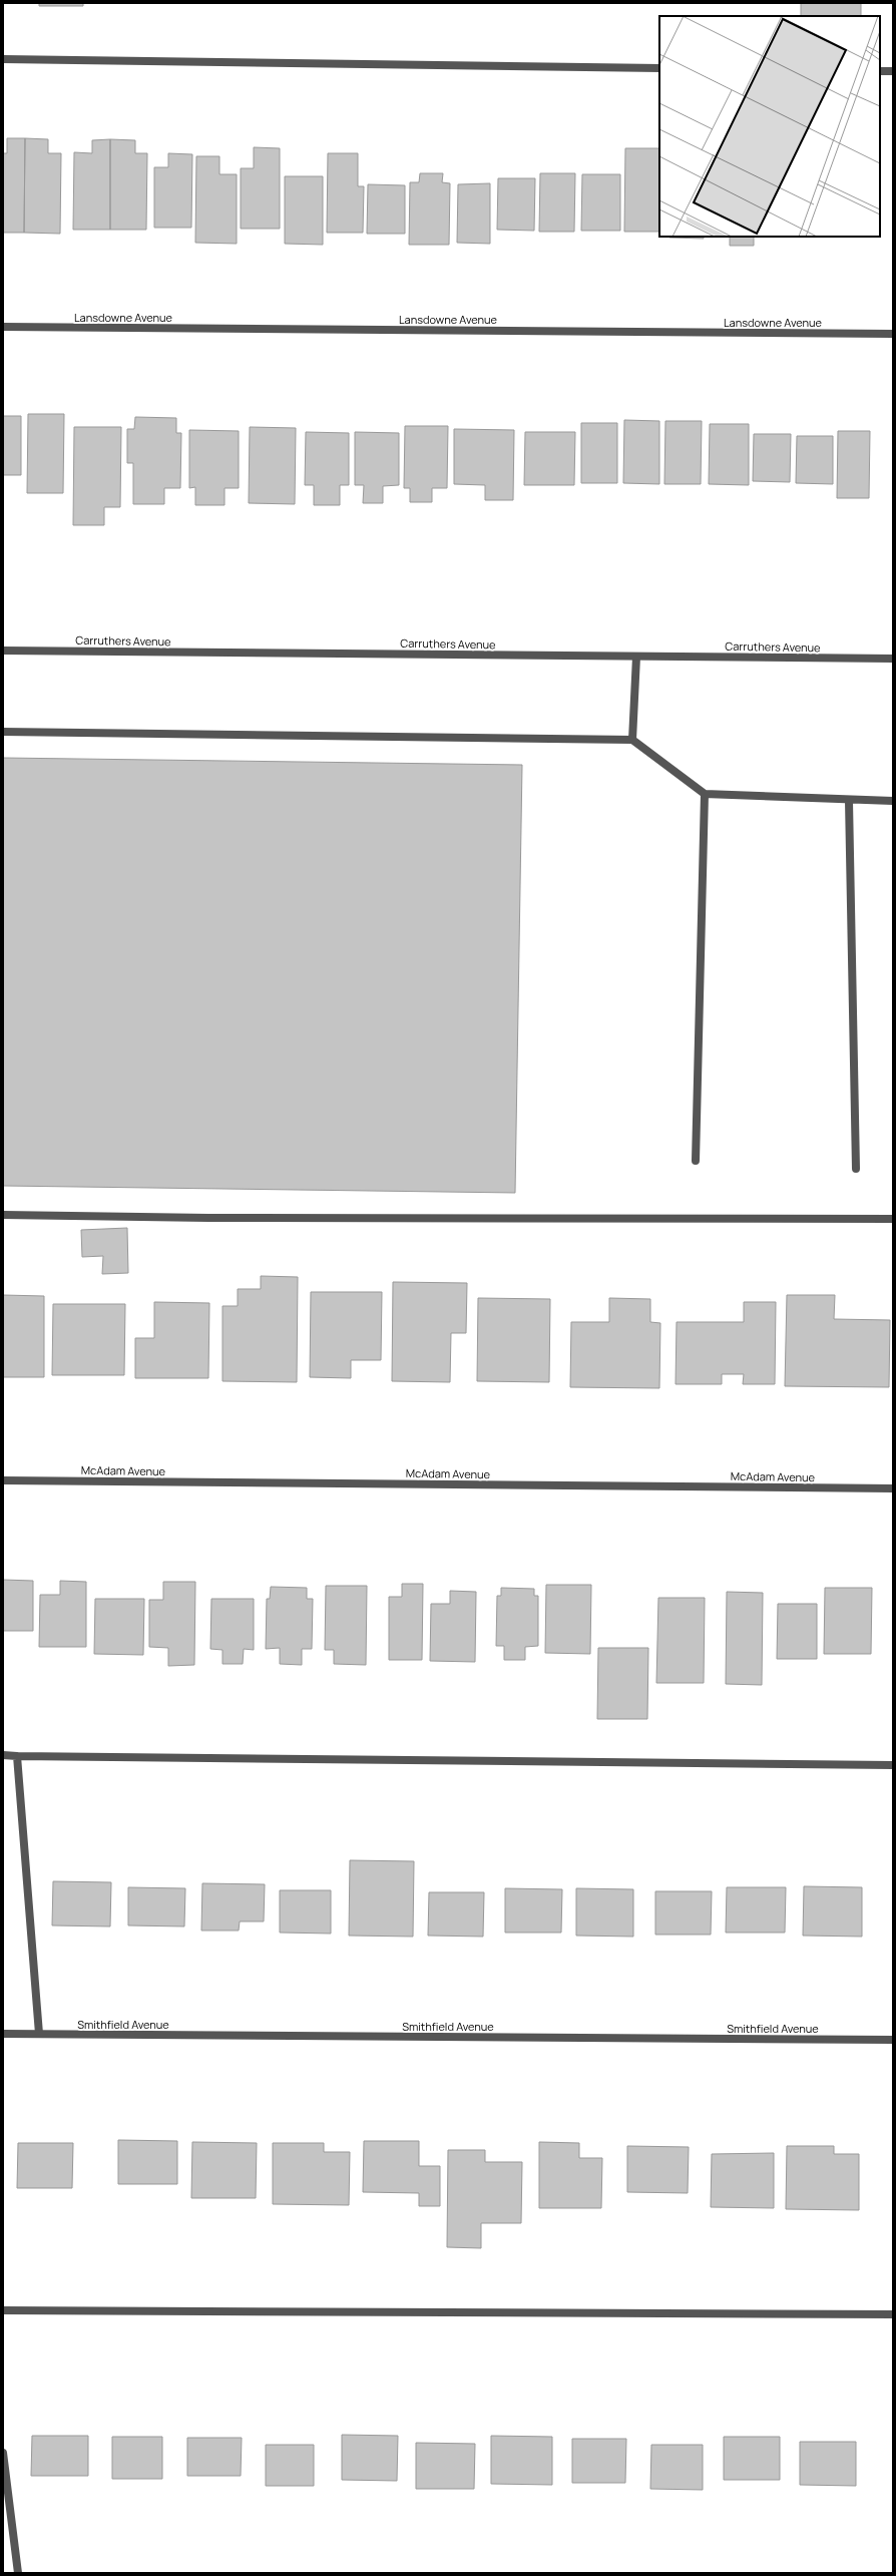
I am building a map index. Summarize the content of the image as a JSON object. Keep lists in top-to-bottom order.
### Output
{
  "streets": {
    "street": [
      "Lansdowne Avenue",
      "Carruthers Avenue",
      "McAdam Avenue",
      "Smithfield Avenue"
    ]
  }
}
